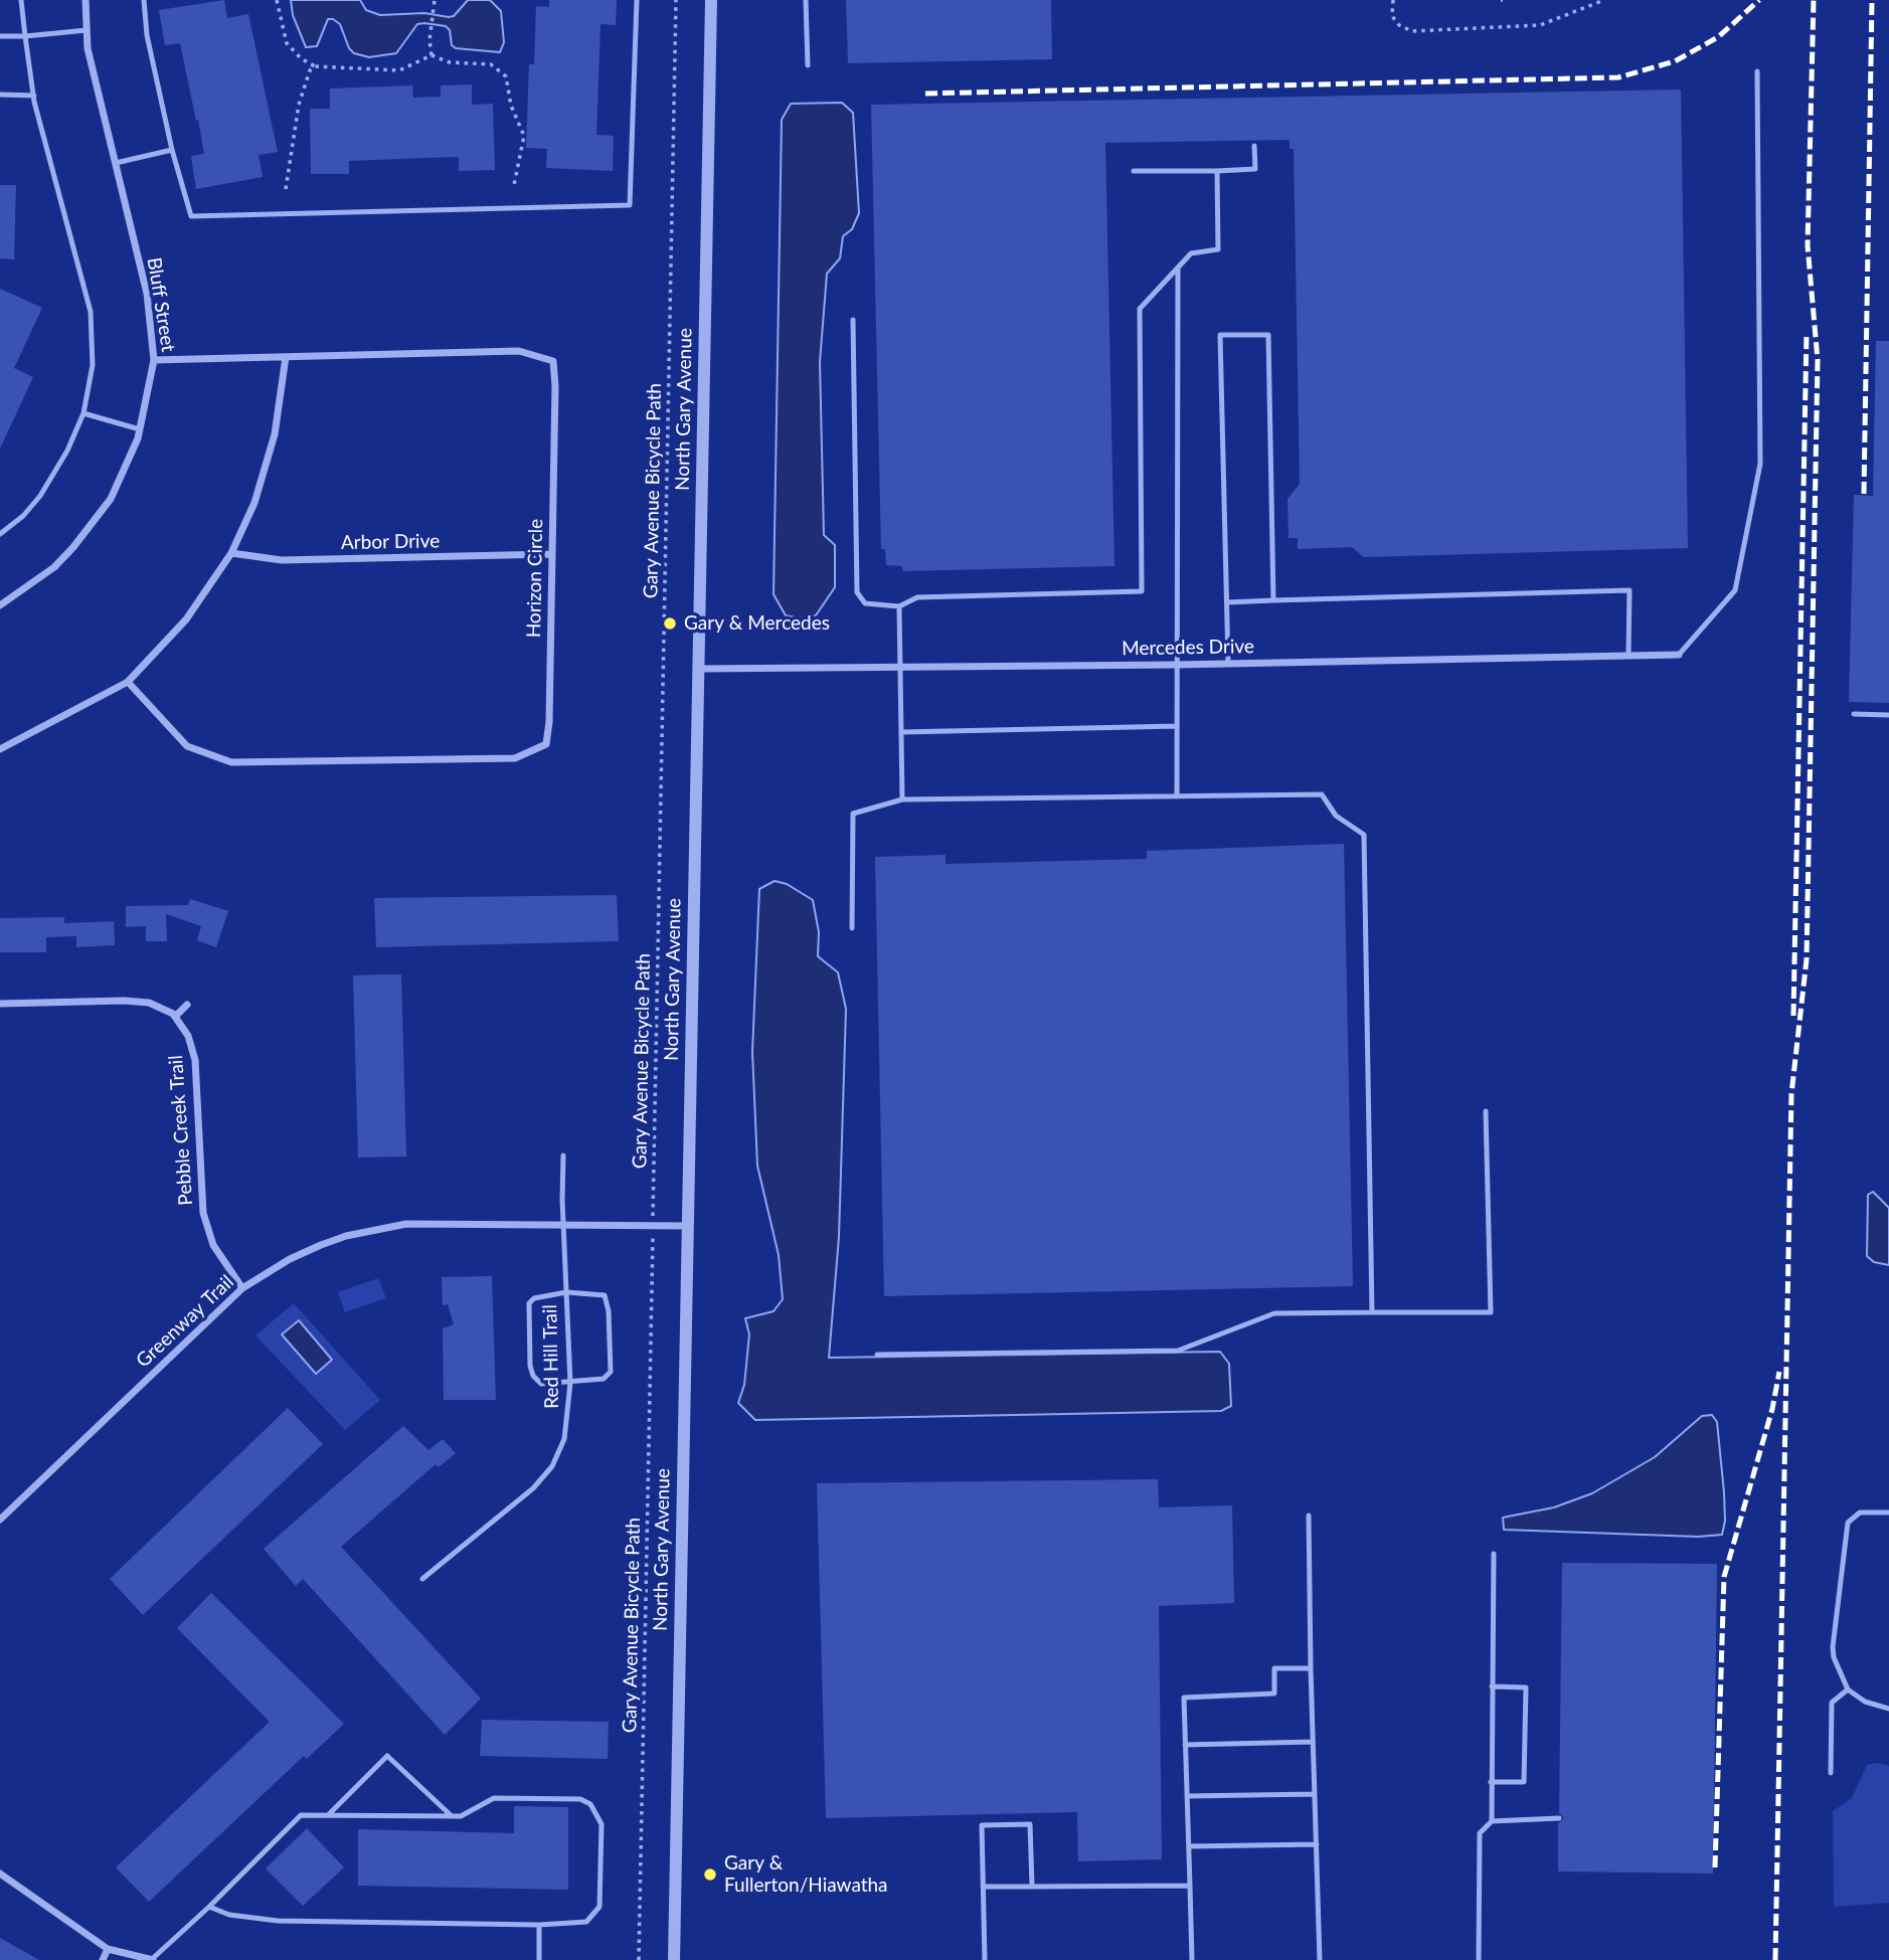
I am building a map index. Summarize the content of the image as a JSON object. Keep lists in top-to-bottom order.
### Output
{
  "streets": {
    "street": [
      "Bluff Street",
      "North Gary Avenue",
      "Arbor Drive",
      "Horizon Circle",
      "Mercedes Drive",
      "Pebble Creek Trail",
      "Greenway Trail"
    ],
    "lane": ["Red Hill Trail"],
    "path": ["Gary Avenue Bicycle Path"]
  },
  "crossings": [
    ["Bluff Street", "Horizon Circle"],
    ["North Gary Avenue", "Mercedes Drive"],
    ["North Gary Avenue", "Greenway Trail"],
    ["Arbor Drive", "Horizon Circle"],
    ["Pebble Creek Trail", "Greenway Trail"],
    ["Greenway Trail", "Red Hill Trail"]
  ],
  "places": ["Gary & Mercedes", "Gary & Fullerton/Hiawatha"]
}
